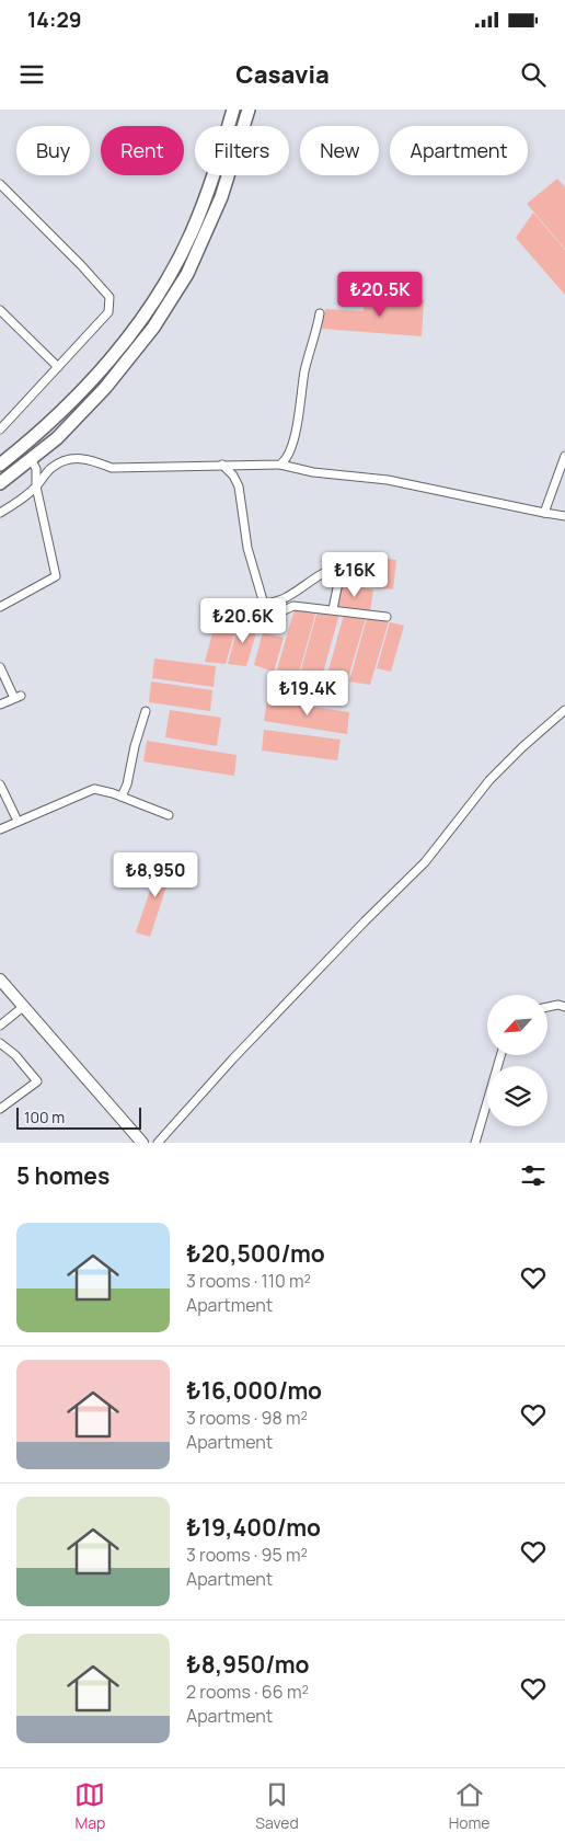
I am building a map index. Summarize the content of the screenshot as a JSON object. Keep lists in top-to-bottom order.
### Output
{
  "scale_bar": "100 m",
  "north": "bottom left",
  "page": {
    "status": "14:29",
    "header": "Casavia",
    "chip": [
      "Buy",
      "Rent",
      "Filters",
      "New",
      "Apartment"
    ],
    "price": [
      "₺20.5K",
      "₺16K",
      "₺20.6K",
      "₺19.4K",
      "₺8,950"
    ],
    "scale": "100 m",
    "heading": "5 homes",
    "list": [
      {
        "name": "₺20,500/mo",
        "note": "3 rooms · 110 m² · Apartment"
      },
      {
        "name": "₺16,000/mo",
        "note": "3 rooms · 98 m² · Apartment"
      },
      {
        "name": "₺19,400/mo",
        "note": "3 rooms · 95 m² · Apartment"
      },
      {
        "name": "₺8,950/mo",
        "note": "2 rooms · 66 m² · Apartment"
      }
    ],
    "tabs": ["Map", "Saved", "Home"]
  }
}
